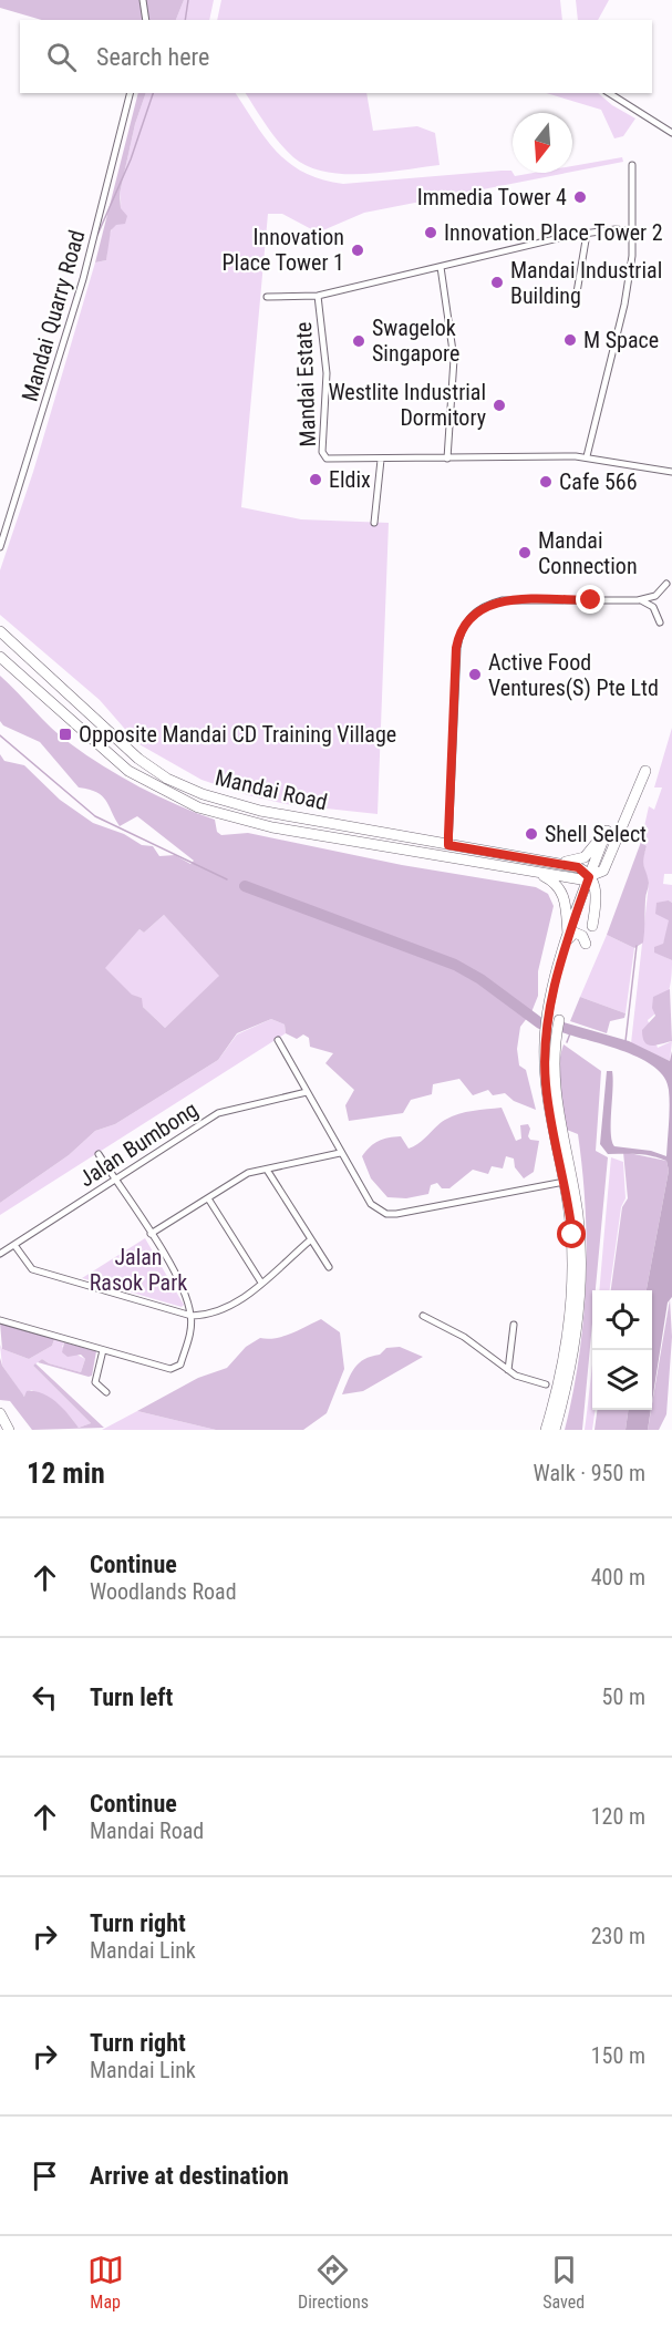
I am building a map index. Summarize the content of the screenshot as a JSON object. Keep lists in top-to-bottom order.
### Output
{
  "streets": {
    "main road": ["Mandai Road"],
    "street": ["Mandai Quarry Road", "Mandai Estate", "Jalan Bumbong"]
  },
  "parks": ["Jalan Rasok Park"],
  "places": {
    "other": [
      "Immedia Tower 4",
      "Innovation Place Tower 2",
      "Innovation Place Tower 1",
      "Mandai Industrial Building",
      "M Space",
      "Swagelok Singapore",
      "Westlite Industrial Dormitory",
      "Eldix",
      "Cafe 566",
      "Mandai Connection",
      "Active Food Ventures(S) Pte Ltd",
      "Shell Select"
    ],
    "transit": ["Opposite Mandai CD Training Village"]
  },
  "north": "bottom",
  "page": {
    "search": "Search here",
    "heading": ["12 min", "Walk · 950 m"],
    "list": [
      ["Continue", "Woodlands Road", "400 m"],
      ["Turn left", "50 m"],
      ["Continue", "Mandai Road", "120 m"],
      ["Turn right", "Mandai Link", "230 m"],
      ["Turn right", "Mandai Link", "150 m"],
      "Arrive at destination"
    ],
    "nav": ["Map", "Directions", "Saved"]
  }
}
